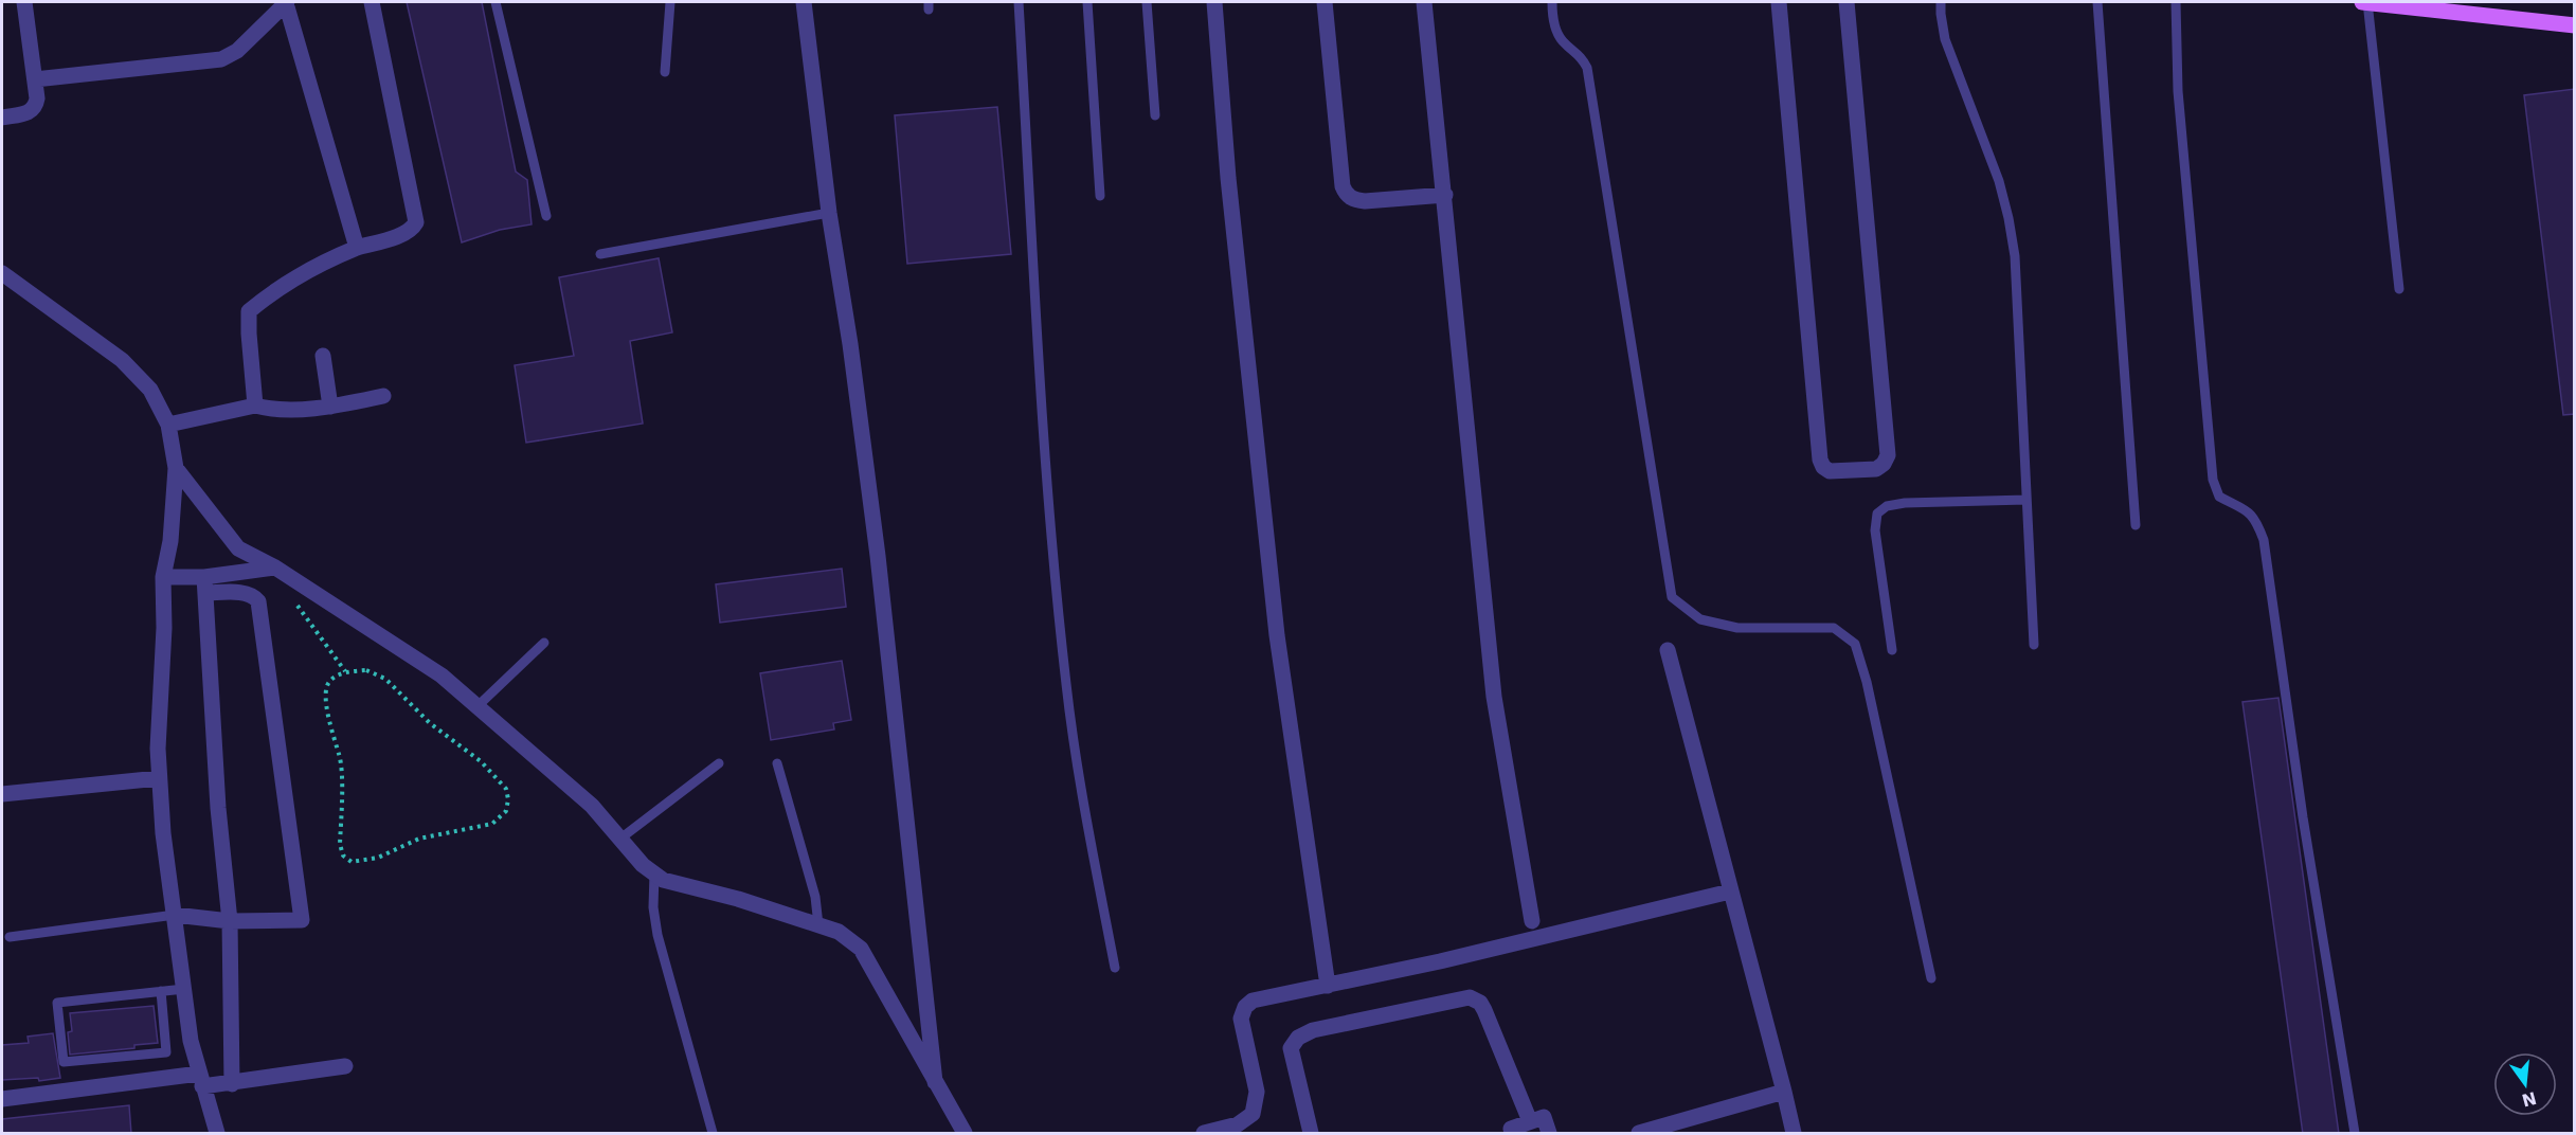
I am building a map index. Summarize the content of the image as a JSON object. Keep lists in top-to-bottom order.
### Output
{
  "north": "bottom"
}
